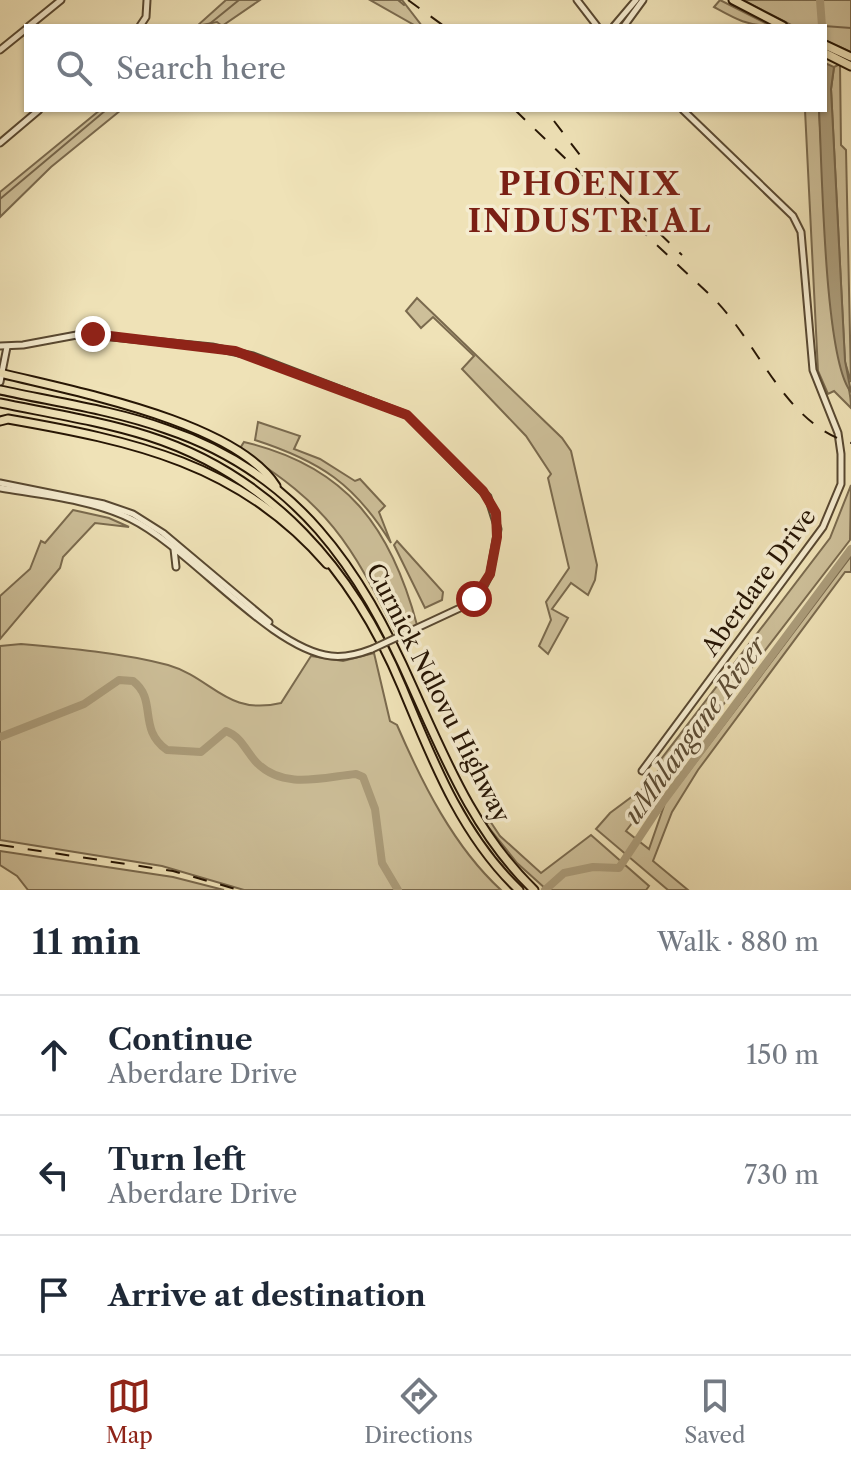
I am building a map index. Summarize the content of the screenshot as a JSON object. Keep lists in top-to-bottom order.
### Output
{
  "streets": {
    "main road": ["Curnick Ndlovu Highway"],
    "street": ["Aberdare Drive"]
  },
  "districts": ["PHOENIX INDUSTRIAL"],
  "water": ["uMhlangane River"],
  "page": {
    "search": "Search here",
    "heading": ["11 min", "Walk · 880 m"],
    "list": [
      ["Continue", "Aberdare Drive", "150 m"],
      ["Turn left", "Aberdare Drive", "730 m"],
      "Arrive at destination"
    ],
    "nav": ["Map", "Directions", "Saved"]
  }
}
